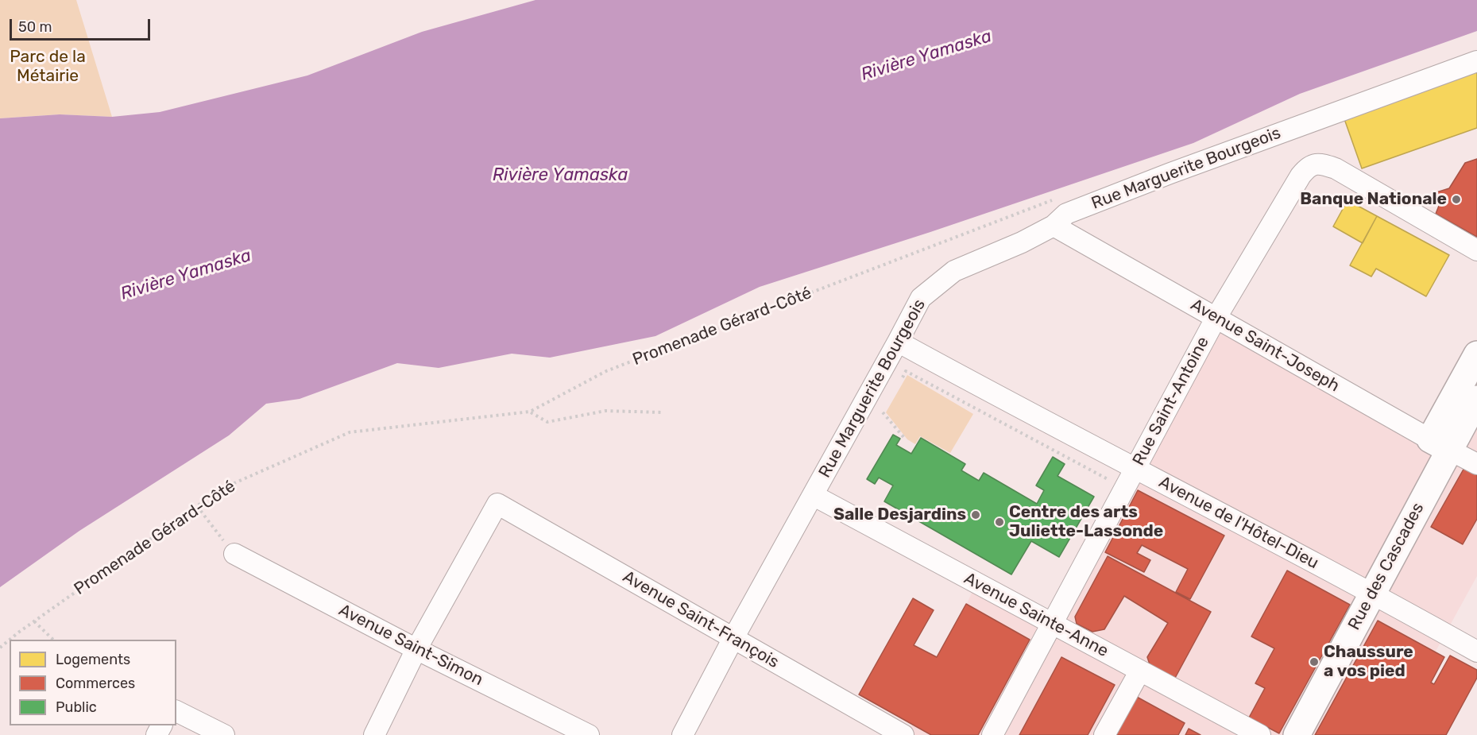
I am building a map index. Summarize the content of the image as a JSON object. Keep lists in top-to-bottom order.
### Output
{
  "streets": {
    "street": [
      "Rue Marguerite Bourgeois",
      "Avenue Saint-Joseph",
      "Rue Saint-Antoine",
      "Avenue de l'Hôtel-Dieu",
      "Rue des Cascades",
      "Avenue Sainte-Anne",
      "Avenue Saint-François",
      "Avenue Saint-Simon"
    ],
    "path": ["Promenade Gérard-Côté"]
  },
  "crossings": [
    ["Rue Marguerite Bourgeois", "Avenue Saint-Joseph"],
    ["Rue Marguerite Bourgeois", "Avenue de l'Hôtel-Dieu"],
    ["Rue Marguerite Bourgeois", "Avenue Sainte-Anne"],
    ["Rue Marguerite Bourgeois", "Avenue Saint-François"],
    ["Avenue Saint-Joseph", "Rue Saint-Antoine"],
    ["Avenue Saint-Joseph", "Rue des Cascades"],
    ["Rue Saint-Antoine", "Avenue de l'Hôtel-Dieu"],
    ["Rue Saint-Antoine", "Avenue Sainte-Anne"],
    ["Avenue de l'Hôtel-Dieu", "Rue des Cascades"],
    ["Avenue Saint-François", "Avenue Saint-Simon"]
  ],
  "water": ["Rivière Yamaska"],
  "parks": ["Parc de la Métairie"],
  "places": [
    "Banque Nationale",
    "Salle Desjardins",
    "Centre des arts Juliette-Lassonde",
    "Chaussure a vos pied"
  ],
  "legend": ["Logements", "Commerces", "Public"],
  "scale_bar": "50 m"
}
